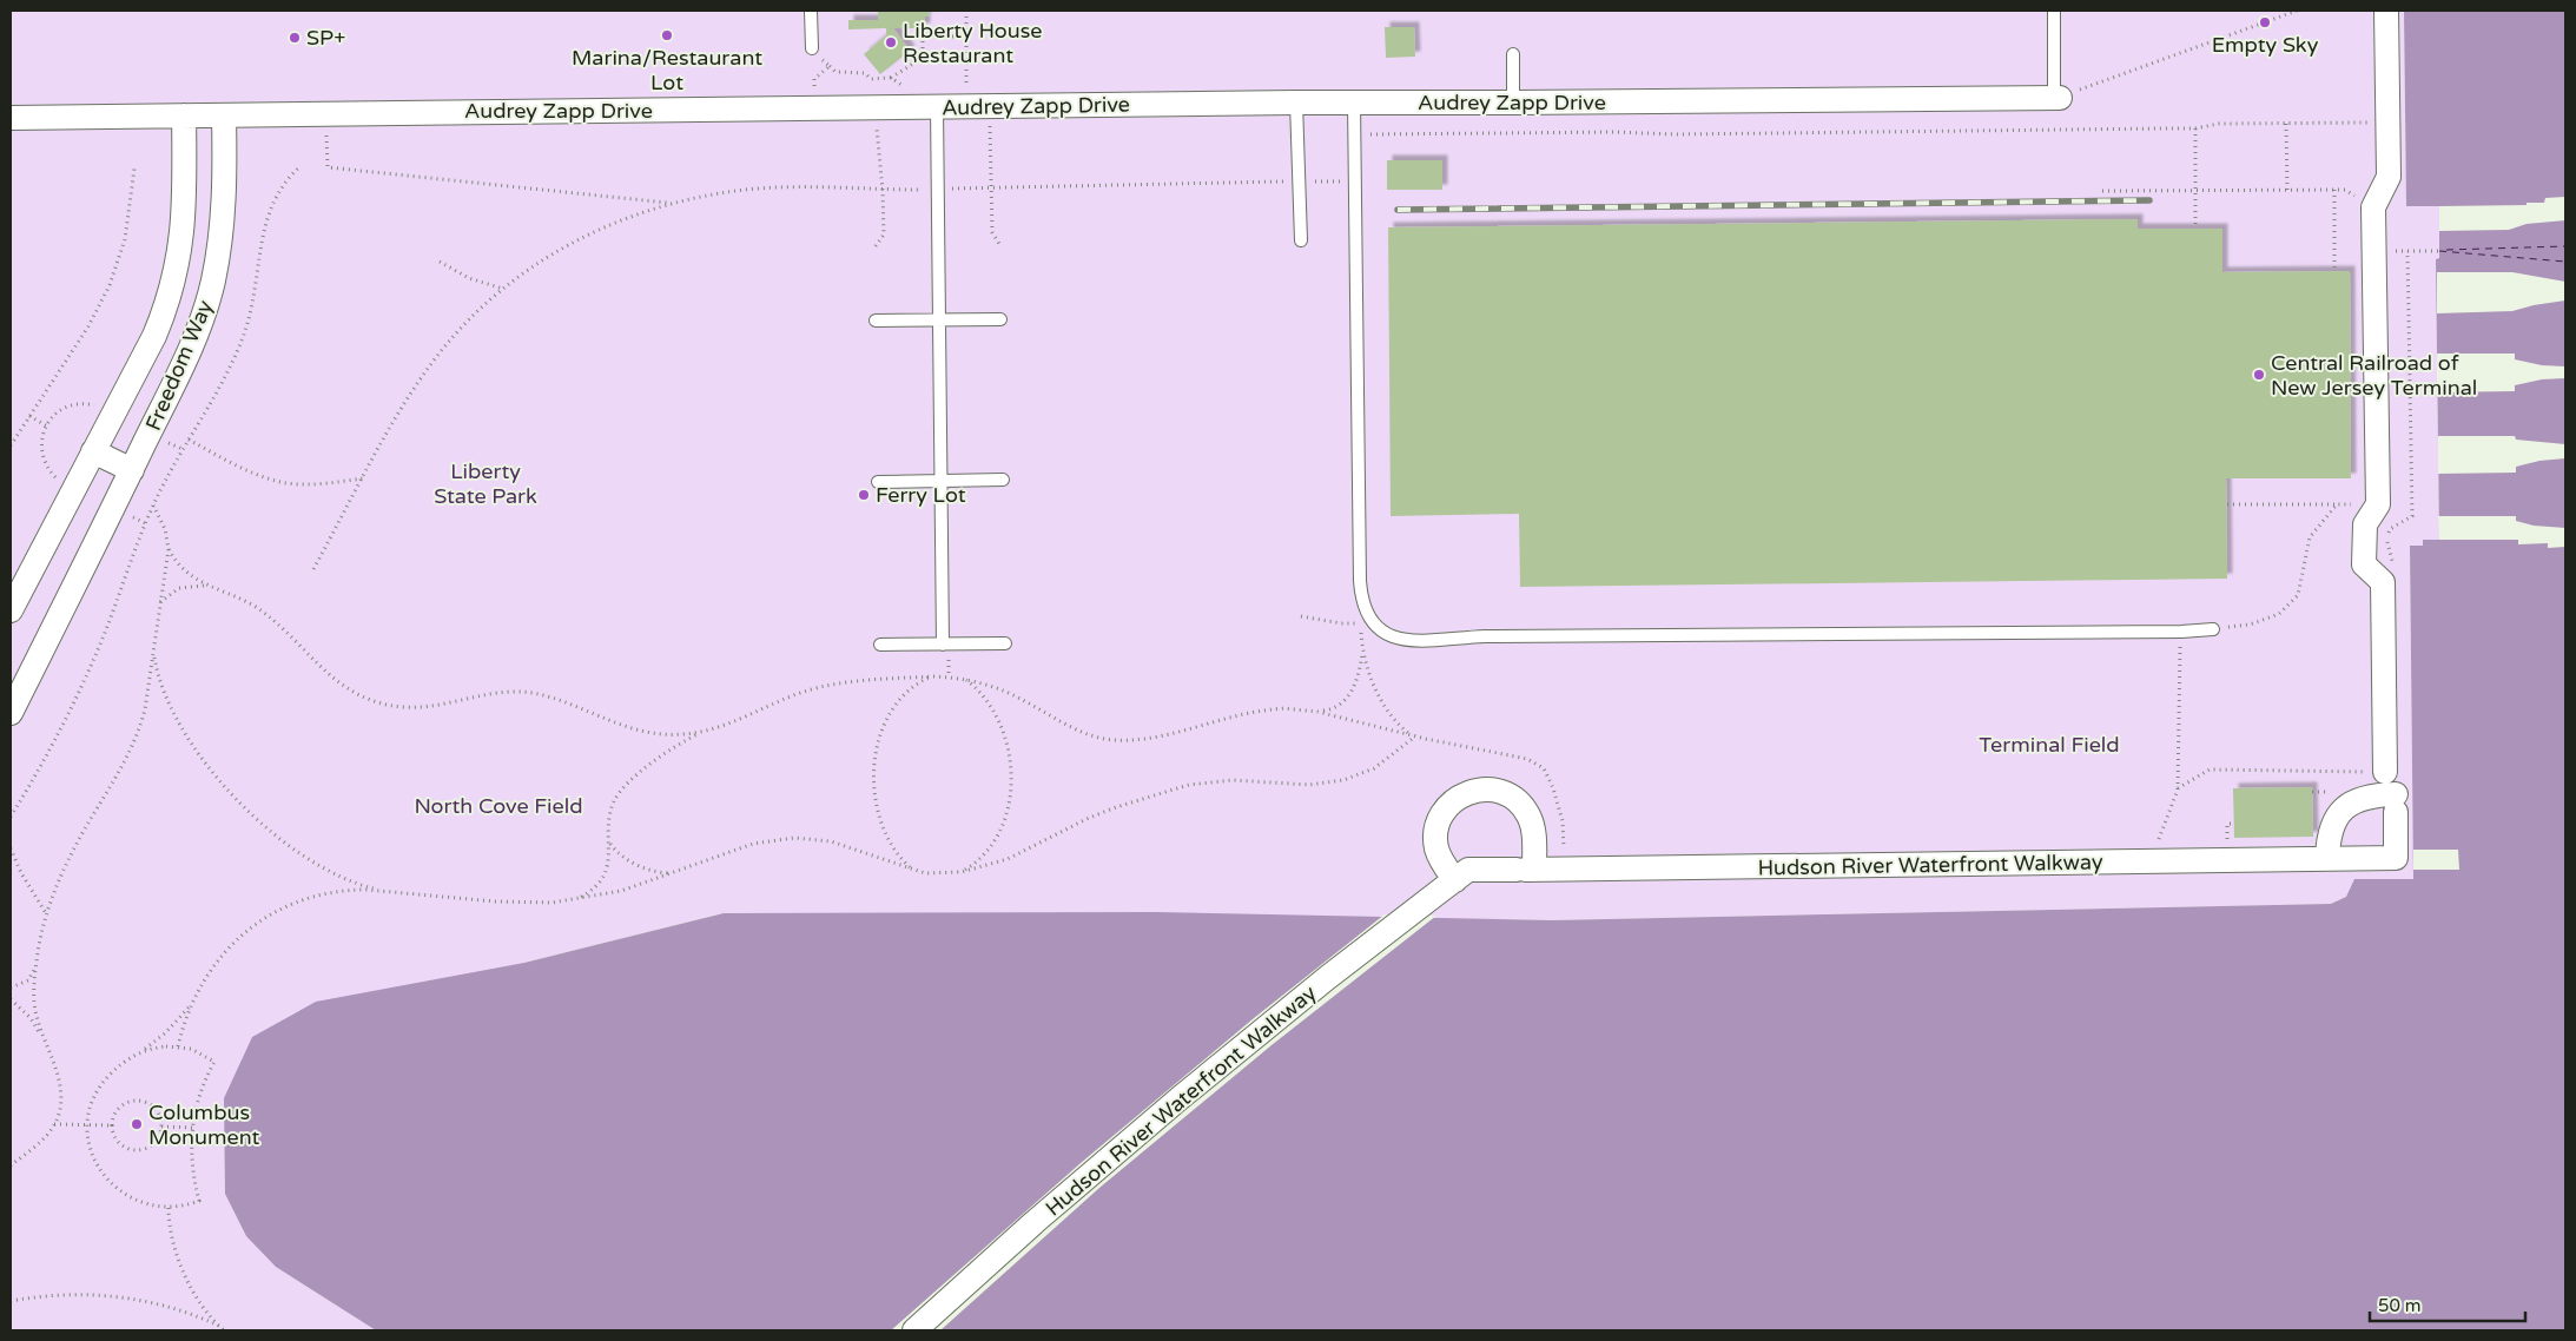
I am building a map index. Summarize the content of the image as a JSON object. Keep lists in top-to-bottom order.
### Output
{
  "streets": {
    "street": ["Audrey Zapp Drive", "Freedom Way", "Hudson River Waterfront Walkway"]
  },
  "crossings": [
    ["Audrey Zapp Drive", "Freedom Way"]
  ],
  "parks": ["Liberty State Park", "Terminal Field", "North Cove Field"],
  "places": [
    "Empty Sky",
    "Marina/Restaurant Lot",
    "SP+",
    "Liberty House Restaurant",
    "Central Railroad of New Jersey Terminal",
    "Ferry Lot",
    "Columbus Monument"
  ],
  "scale_bar": "50 m"
}
